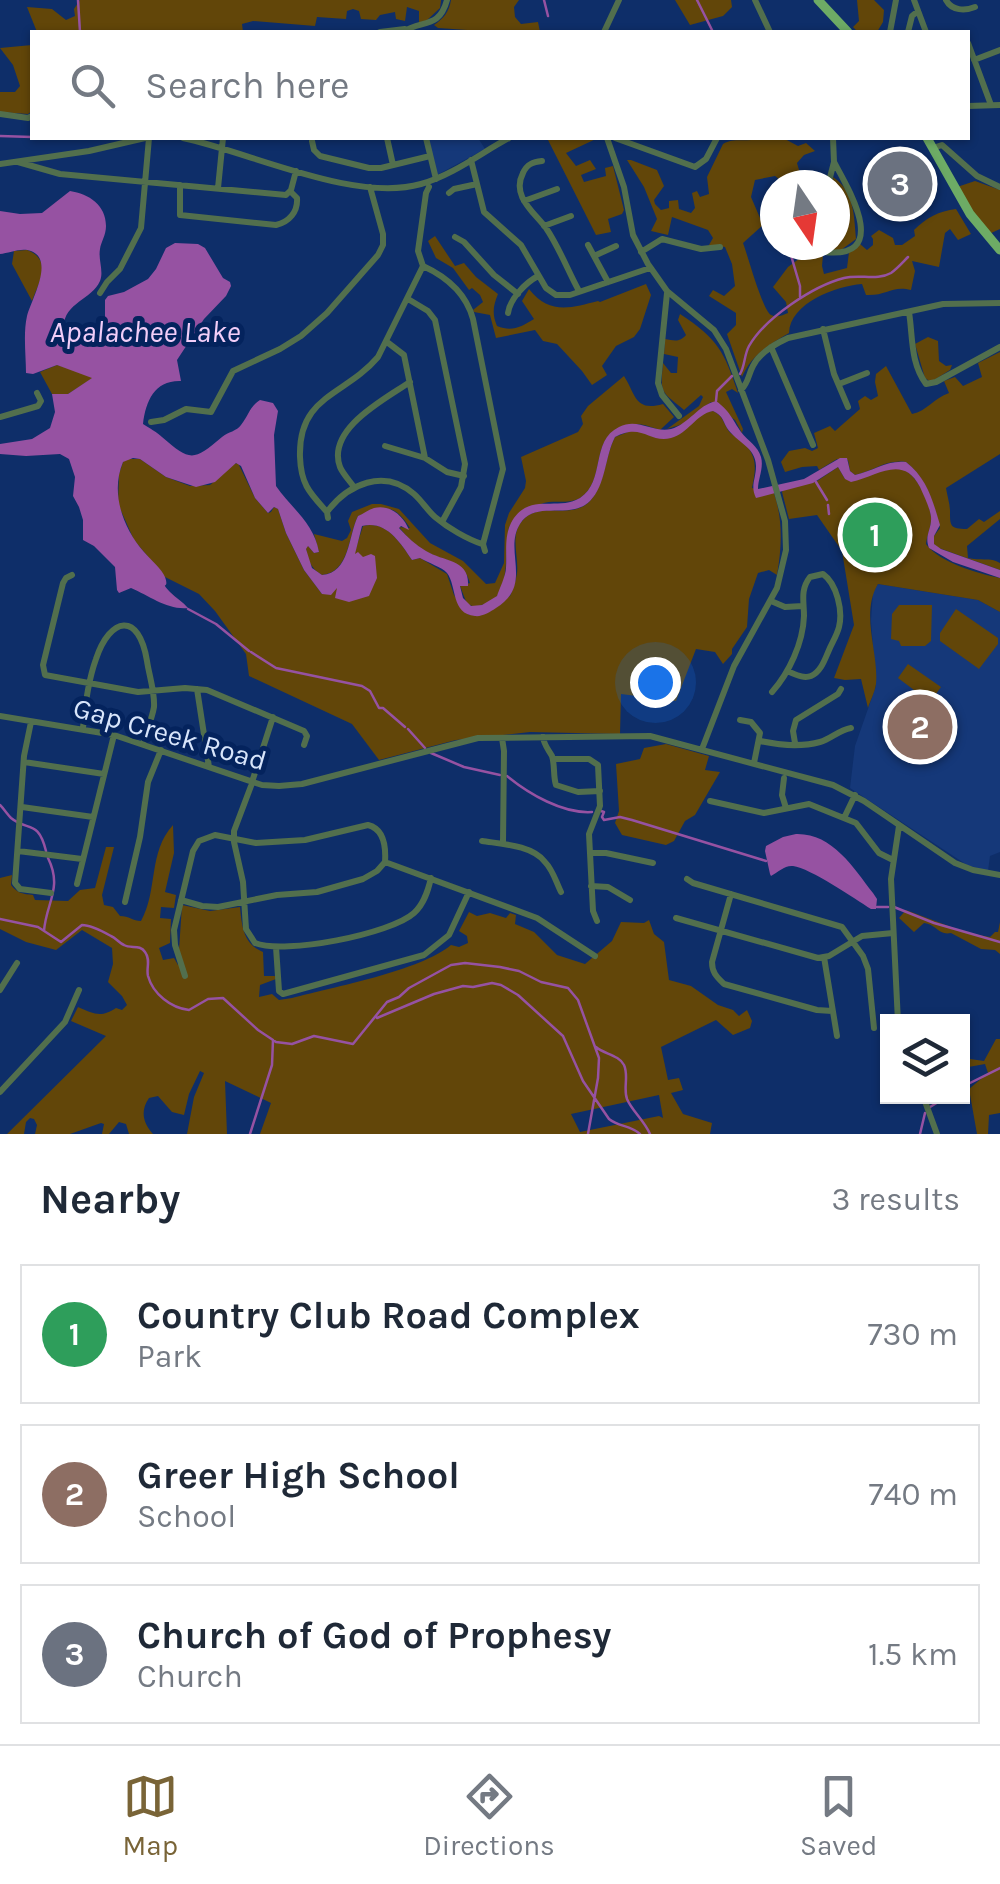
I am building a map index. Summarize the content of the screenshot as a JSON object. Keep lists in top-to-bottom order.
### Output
{
  "streets": {
    "street": ["Gap Creek Road"]
  },
  "water": ["Apalachee Lake"],
  "north": "bottom",
  "page": {
    "search": "Search here",
    "pins": ["3", "1", "2"],
    "heading": ["Nearby", "3 results"],
    "list": [
      {
        "mark": "1",
        "name": "Country Club Road Complex",
        "note": "Park",
        "value": "730 m"
      },
      {
        "mark": "2",
        "name": "Greer High School",
        "note": "School",
        "value": "740 m"
      },
      {
        "mark": "3",
        "name": "Church of God of Prophesy",
        "note": "Church",
        "value": "1.5 km"
      }
    ],
    "nav": ["Map", "Directions", "Saved"]
  }
}
